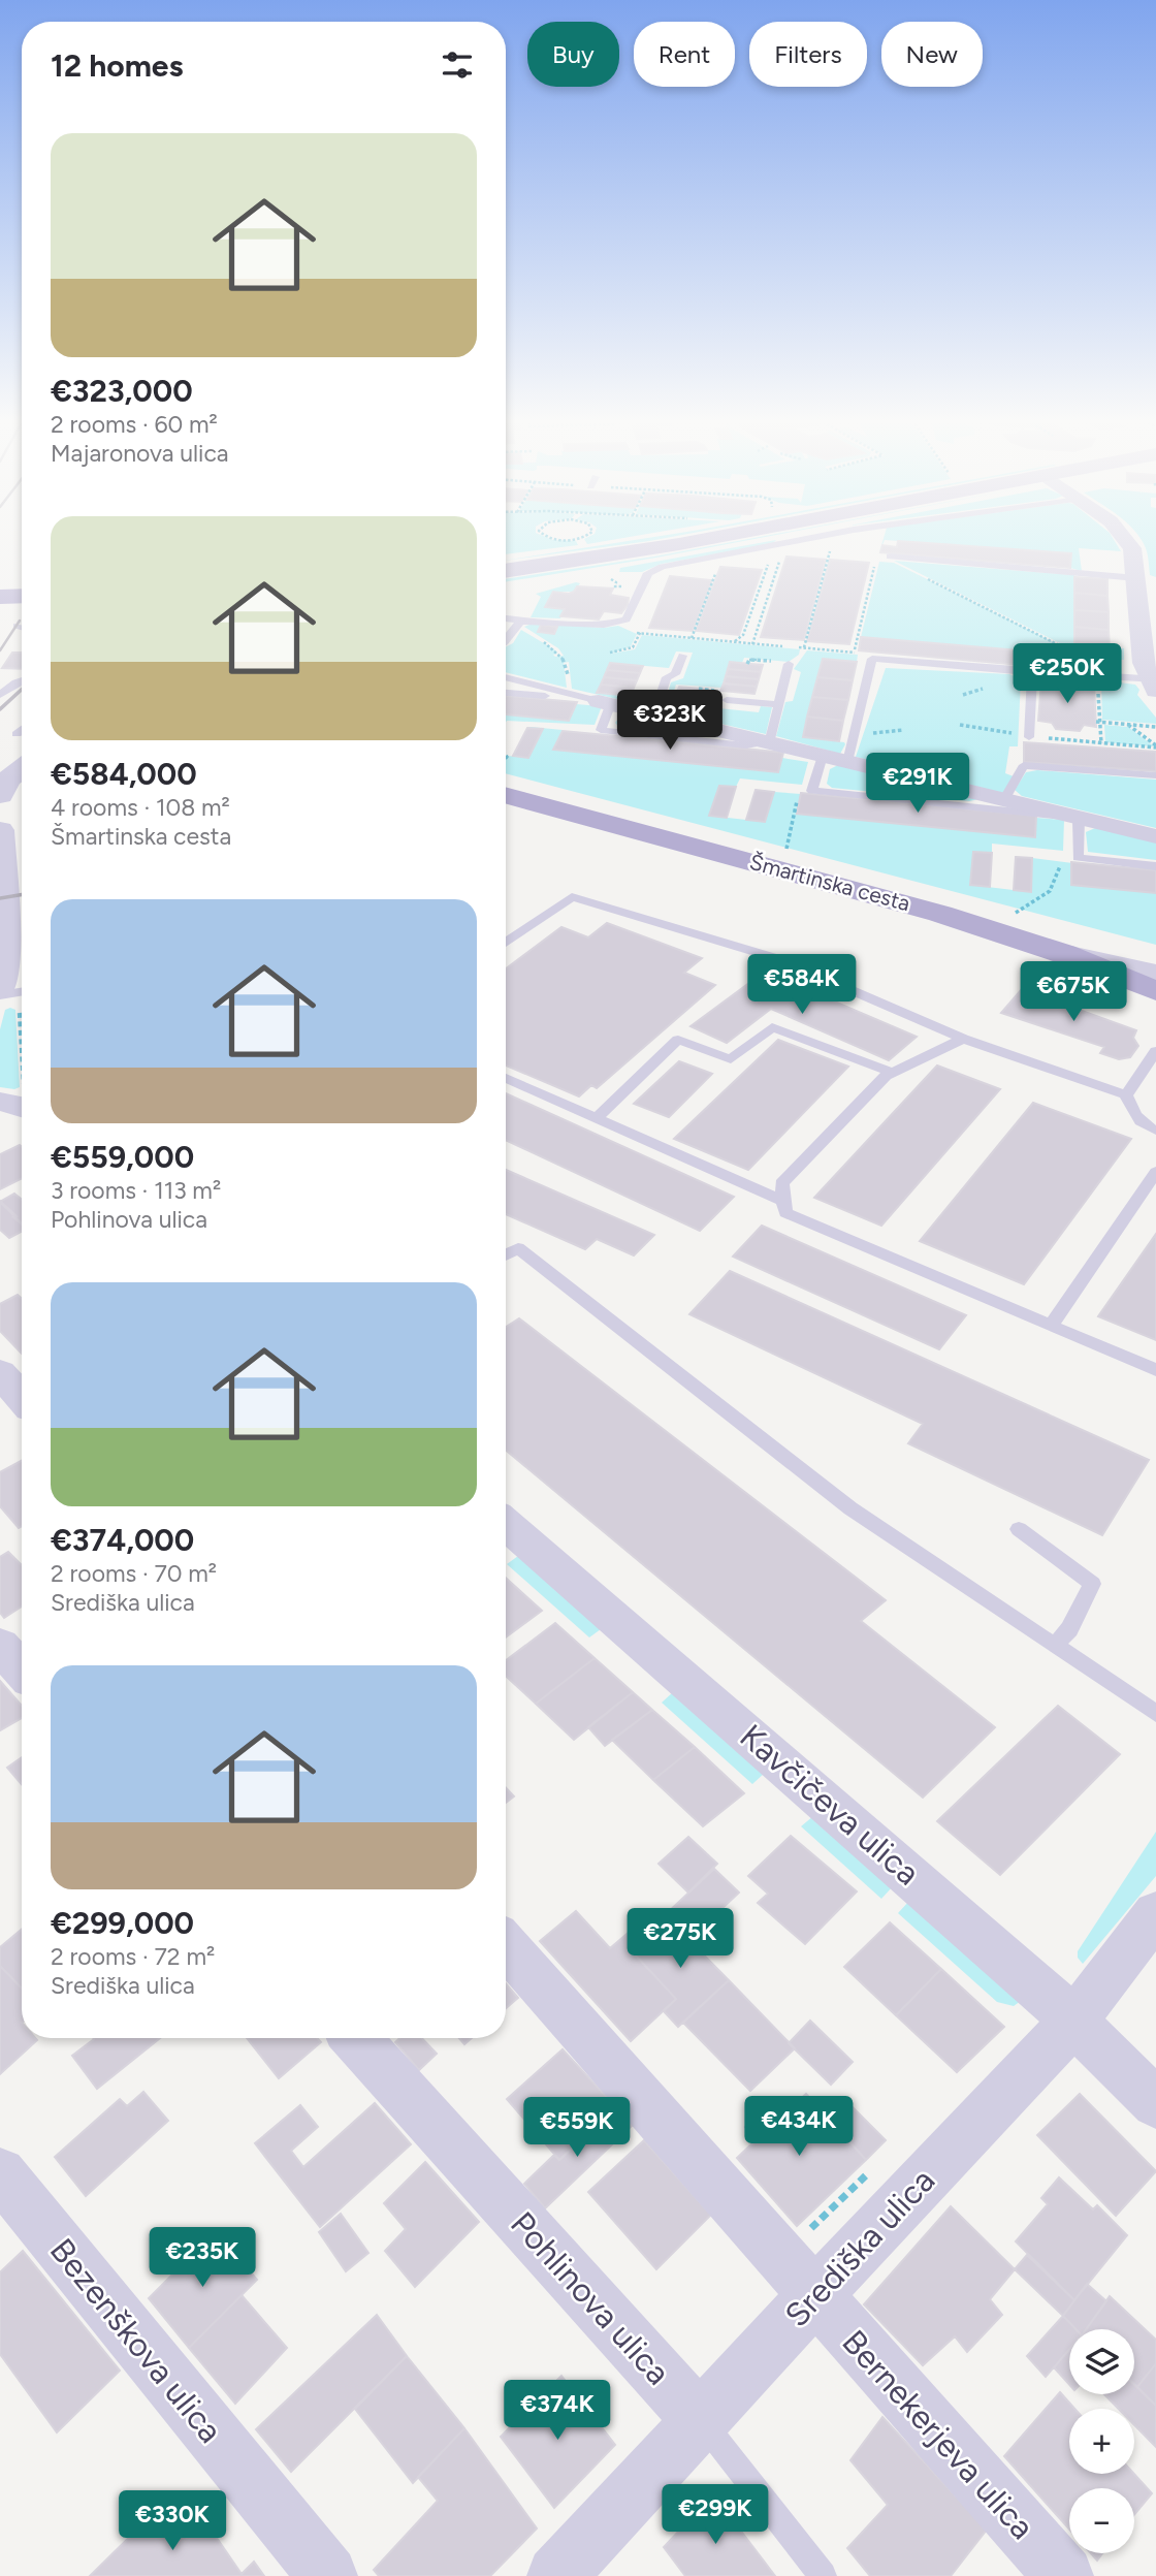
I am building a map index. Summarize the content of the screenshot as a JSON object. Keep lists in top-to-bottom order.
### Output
{
  "streets": {
    "main road": ["Šmartinska cesta"],
    "street": [
      "Kavčičeva ulica",
      "Središka ulica",
      "Pohlinova ulica",
      "Bezenškova ulica",
      "Bernekerjeva ulica"
    ]
  },
  "crossings": [
    ["Kavčičeva ulica", "Središka ulica"],
    ["Središka ulica", "Pohlinova ulica"],
    ["Središka ulica", "Bernekerjeva ulica"]
  ],
  "page": {
    "chip": [
      "Buy",
      "Rent",
      "Filters",
      "New"
    ],
    "heading": "12 homes",
    "list": [
      {
        "name": "€323,000",
        "note": "2 rooms · 60 m² · Majaronova ulica"
      },
      {
        "name": "€584,000",
        "note": "4 rooms · 108 m² · Šmartinska cesta"
      },
      {
        "name": "€559,000",
        "note": "3 rooms · 113 m² · Pohlinova ulica"
      },
      {
        "name": "€374,000",
        "note": "2 rooms · 70 m² · Središka ulica"
      },
      {
        "name": "€299,000",
        "note": "2 rooms · 72 m² · Središka ulica"
      }
    ],
    "price": [
      "€250K",
      "€323K",
      "€291K",
      "€584K",
      "€675K",
      "€275K",
      "€434K",
      "€559K",
      "€235K",
      "€374K",
      "€299K",
      "€330K"
    ],
    "map_buttons": ["+", "−"]
  }
}
